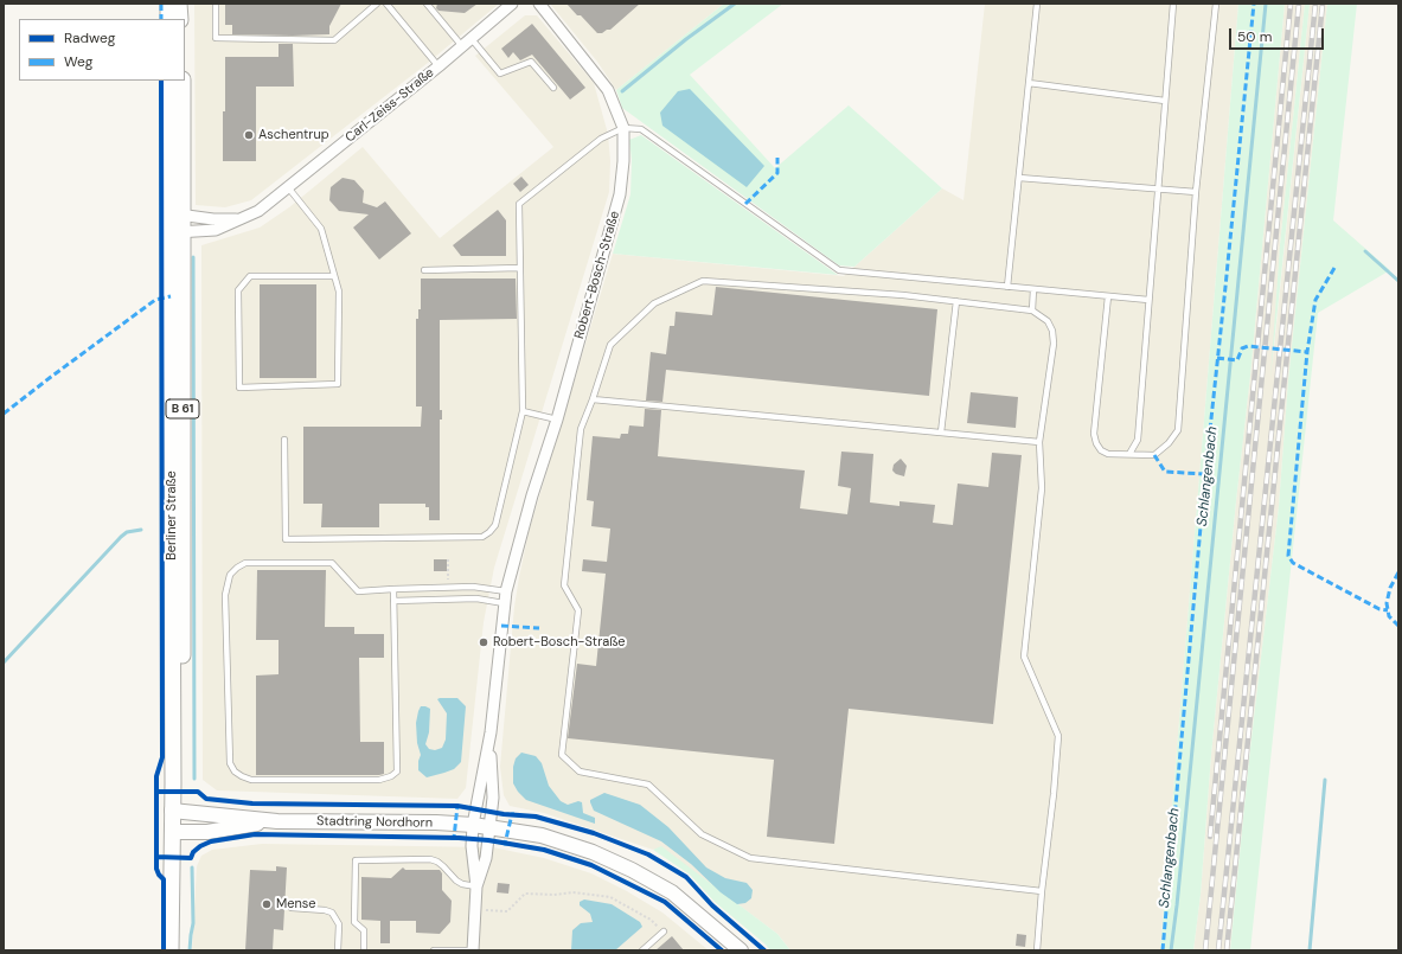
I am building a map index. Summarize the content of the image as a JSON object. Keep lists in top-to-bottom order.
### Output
{
  "streets": {
    "main road": ["B 61", "Berliner Straße", "Stadtring Nordhorn"],
    "street": ["Carl-Zeiss-Straße", "Robert-Bosch-Straße"]
  },
  "crossings": [
    ["Carl-Zeiss-Straße", "Berliner Straße"],
    ["Robert-Bosch-Straße", "Stadtring Nordhorn"],
    ["Berliner Straße", "Stadtring Nordhorn"]
  ],
  "water": ["Schlangenbach"],
  "places": ["Aschentrup", "Robert-Bosch-Straße", "Mense"],
  "legend": ["Radweg", "Weg"],
  "scale_bar": "50 m"
}
